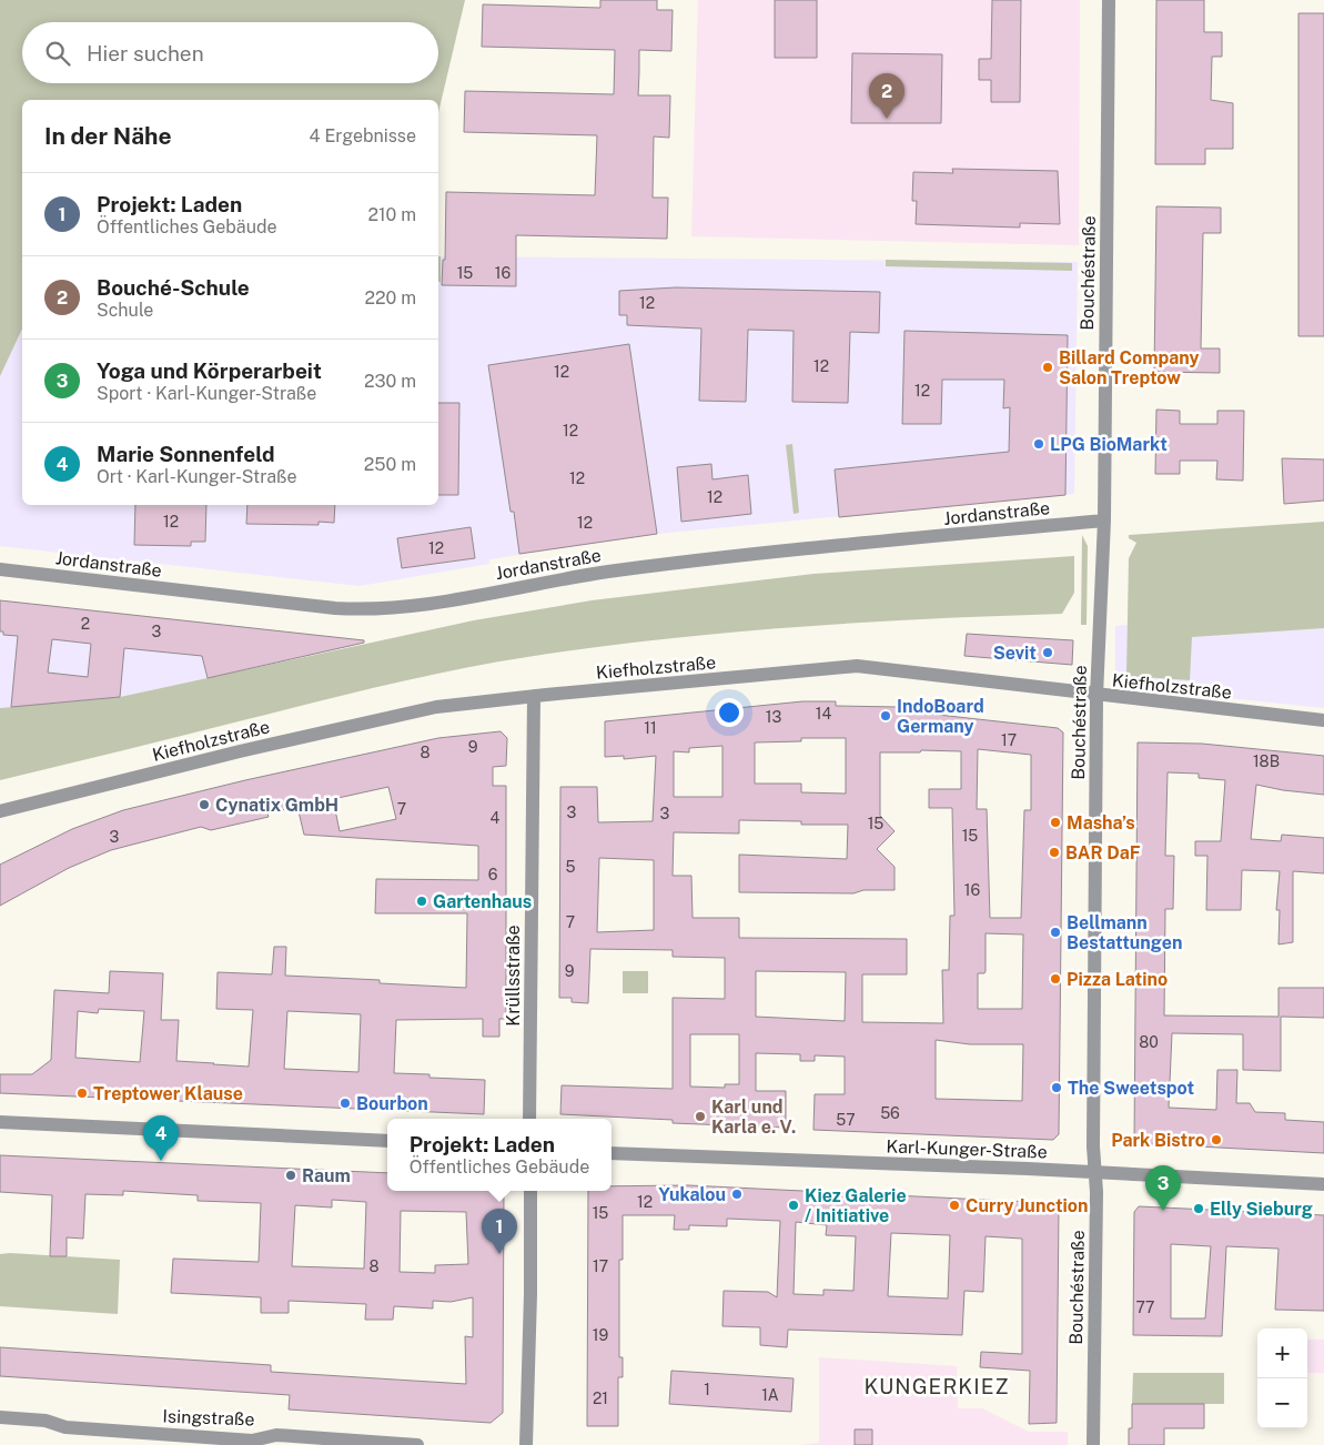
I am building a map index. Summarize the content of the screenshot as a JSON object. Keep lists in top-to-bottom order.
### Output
{
  "streets": {
    "street": [
      "Bouchéstraße",
      "Jordanstraße",
      "Kiefholzstraße",
      "Krüllsstraße",
      "Karl-Kunger-Straße",
      "Isingstraße"
    ]
  },
  "crossings": [
    ["Bouchéstraße", "Jordanstraße"],
    ["Bouchéstraße", "Kiefholzstraße"],
    ["Bouchéstraße", "Karl-Kunger-Straße"],
    ["Kiefholzstraße", "Krüllsstraße"]
  ],
  "districts": ["KUNGERKIEZ"],
  "places": [
    "Billard Company Salon Treptow",
    "LPG BioMarkt",
    "Sevit",
    "IndoBoard Germany",
    "Cynatix GmbH",
    "Masha’s",
    "BAR DaF",
    "Gartenhaus",
    "Bellmann Bestattungen",
    "Pizza Latino",
    "The Sweetspot",
    "Treptower Klause",
    "Bourbon",
    "Karl und Karla e. V.",
    "Park Bistro",
    "Raum",
    "Yukalou",
    "Kiez Galerie / Initiative",
    "Curry Junction",
    "Elly Sieburg"
  ],
  "house_numbers": [
    "15",
    "16",
    "12",
    "12",
    "12",
    "12",
    "12",
    "12",
    "12",
    "12",
    "12",
    "12",
    "2",
    "3",
    "14",
    "13",
    "11",
    "17",
    "9",
    "8",
    "18B",
    "7",
    "3",
    "3",
    "4",
    "15",
    "15",
    "3",
    "5",
    "6",
    "16",
    "7",
    "9",
    "80",
    "56",
    "57",
    "12",
    "15",
    "8",
    "17",
    "77",
    "19",
    "1",
    "1A",
    "21"
  ],
  "page": {
    "search": "Hier suchen",
    "pins": [
      "2",
      "4",
      "3",
      "1"
    ],
    "heading": ["In der Nähe", "4 Ergebnisse"],
    "list": [
      {
        "mark": "1",
        "name": "Projekt: Laden",
        "note": "Öffentliches Gebäude",
        "value": "210 m"
      },
      {
        "mark": "2",
        "name": "Bouché-Schule",
        "note": "Schule",
        "value": "220 m"
      },
      {
        "mark": "3",
        "name": "Yoga und Körperarbeit",
        "note": "Sport · Karl-Kunger-Straße",
        "value": "230 m"
      },
      {
        "mark": "4",
        "name": "Marie Sonnenfeld",
        "note": "Ort · Karl-Kunger-Straße",
        "value": "250 m"
      }
    ],
    "popup": ["Projekt: Laden", "Öffentliches Gebäude"],
    "map_buttons": ["+", "−"]
  }
}
